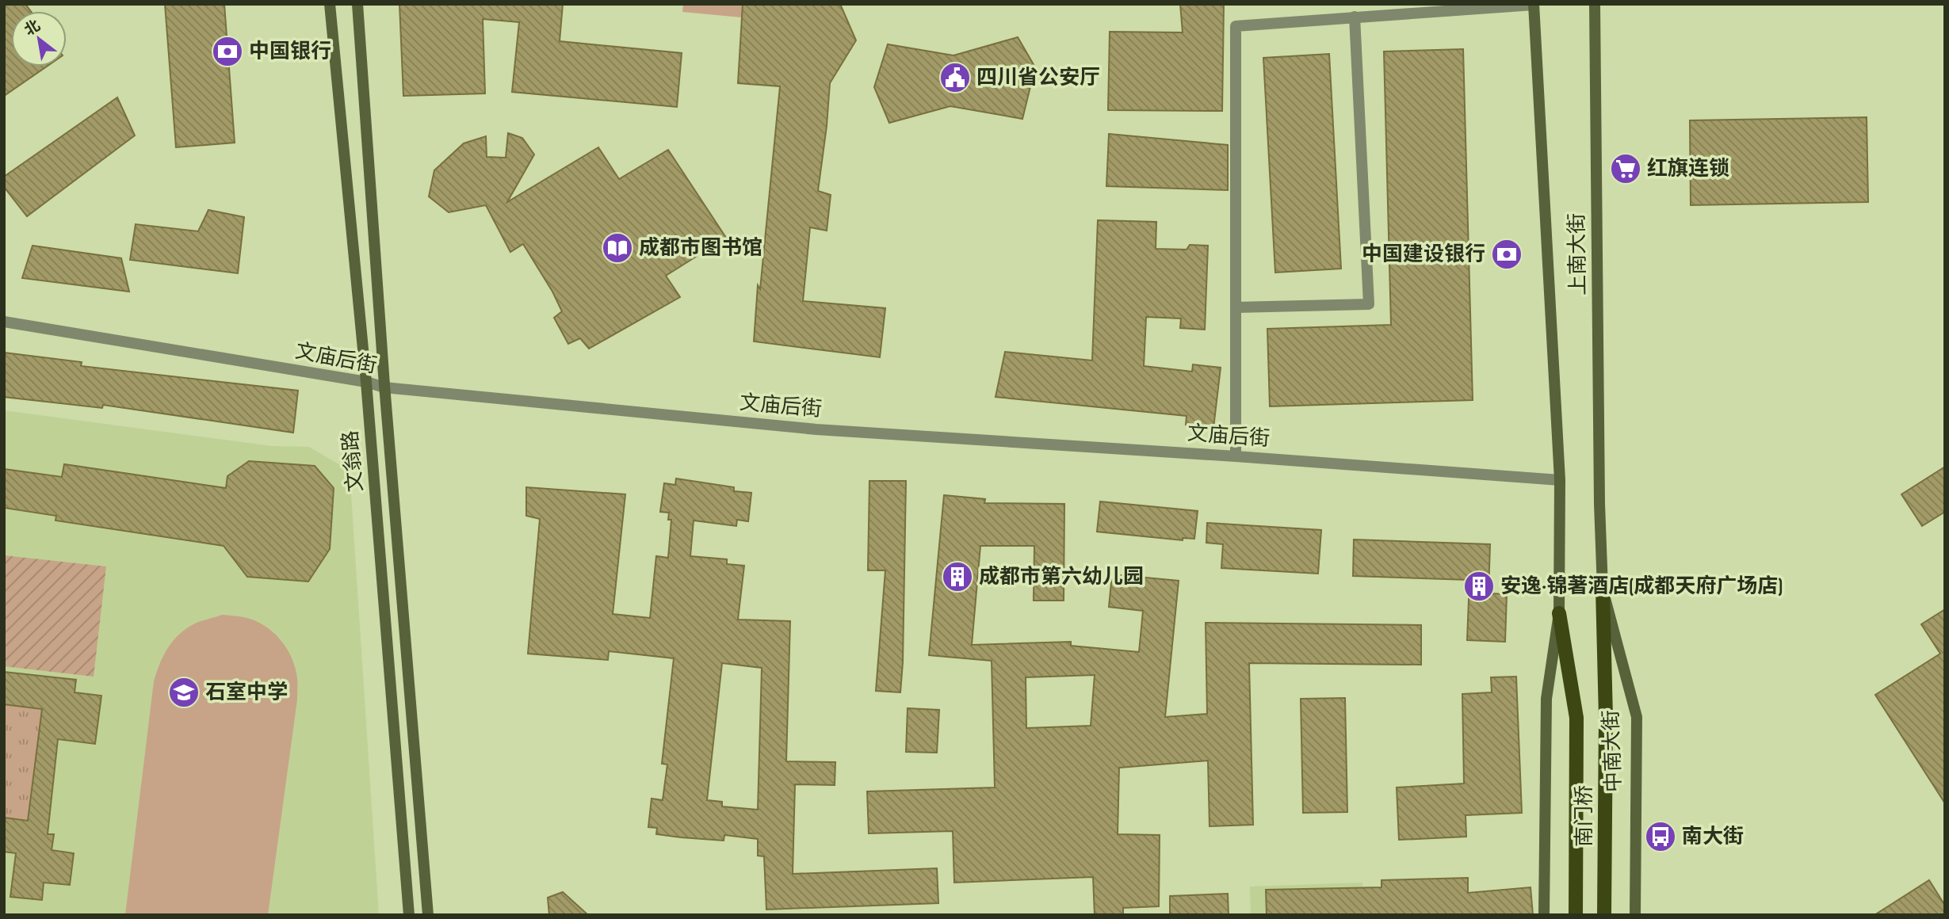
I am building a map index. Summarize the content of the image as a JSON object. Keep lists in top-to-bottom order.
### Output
{
  "streets": {
    "main road": [
      "上南大街",
      "文翁路",
      "中南大街",
      "南门桥"
    ],
    "street": ["文庙后街"]
  },
  "crossings": [
    ["上南大街", "文庙后街"],
    ["上南大街", "中南大街"],
    ["文庙后街", "文翁路"],
    ["文庙后街", "中南大街"],
    ["中南大街", "南门桥"]
  ],
  "places": {
    "bank": ["中国银行", "中国建设银行"],
    "public building": ["四川省公安厅"],
    "supermarket": ["红旗连锁"],
    "library": ["成都市图书馆"],
    "building": ["成都市第六幼儿园", "安逸·锦著酒店(成都天府广场店)"],
    "school or university": ["石室中学"],
    "bus stop": ["南大街"]
  },
  "north": "top left"
}
